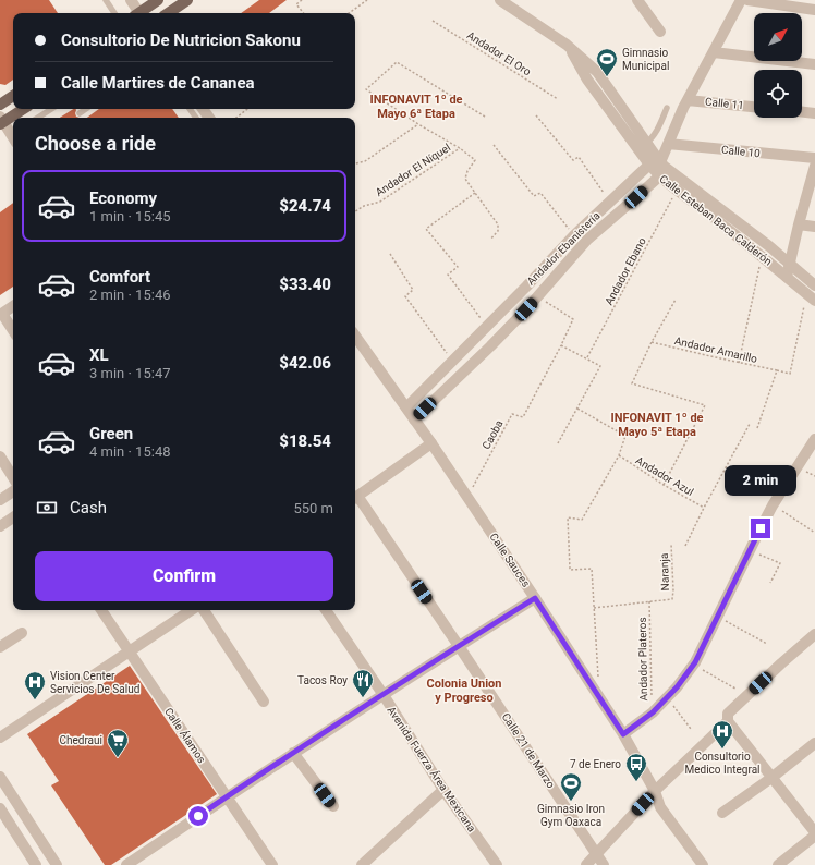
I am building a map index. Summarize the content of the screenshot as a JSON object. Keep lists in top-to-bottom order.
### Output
{
  "streets": {
    "street": [
      "Calle 11",
      "Calle 10",
      "Calle Esteban Baca Calderón",
      "Andador Ebanistería",
      "Calle Sauces",
      "Calle Álamos",
      "Calle 21 de Marzo",
      "Avenida Fuerza Área Mexicana"
    ],
    "path": [
      "Andador El Oro",
      "Andador El Níquel",
      "Andador Ebano",
      "Andador Amarillo",
      "Caoba",
      "Andador Azul",
      "Naranja",
      "Andador Plateros"
    ]
  },
  "crossings": [
    ["Calle 11", "Andador Ebanistería"],
    ["Calle 10", "Andador Ebanistería"],
    ["Calle Esteban Baca Calderón", "Andador Ebanistería"],
    ["Calle Esteban Baca Calderón", "Andador Ebano"],
    ["Andador Ebanistería", "Calle Sauces"],
    ["Caoba", "Calle Sauces"],
    ["Naranja", "Andador Plateros"]
  ],
  "districts": ["INFONAVIT 1º de Mayo 6ª Etapa", "INFONAVIT 1º de Mayo 5ª Etapa", "Colonia Union y Progreso"],
  "places": {
    "sports": ["Gimnasio Municipal", "Gimnasio Iron Gym Oaxaca"],
    "restaurant": ["Tacos Roy"],
    "hospital": ["Vision Center Servicios De Salud", "Consultorio Medico Integral"],
    "supermarket": ["Chedraui"],
    "bus stop": ["7 de Enero"]
  },
  "north": "top right",
  "page": {
    "banner": ["Consultorio De Nutricion Sakonu", "Calle Martires de Cananea"],
    "heading": "Choose a ride",
    "list": [
      {
        "name": "Economy",
        "note": "1 min · 15:45",
        "value": "$24.74"
      },
      {
        "name": "Comfort",
        "note": "2 min · 15:46",
        "value": "$33.40"
      },
      {
        "name": "XL",
        "note": "3 min · 15:47",
        "value": "$42.06"
      },
      {
        "name": "Green",
        "note": "4 min · 15:48",
        "value": "$18.54"
      }
    ],
    "bubble": "2 min",
    "pay": ["Cash", "550 m"],
    "buttons": "Confirm"
  }
}
